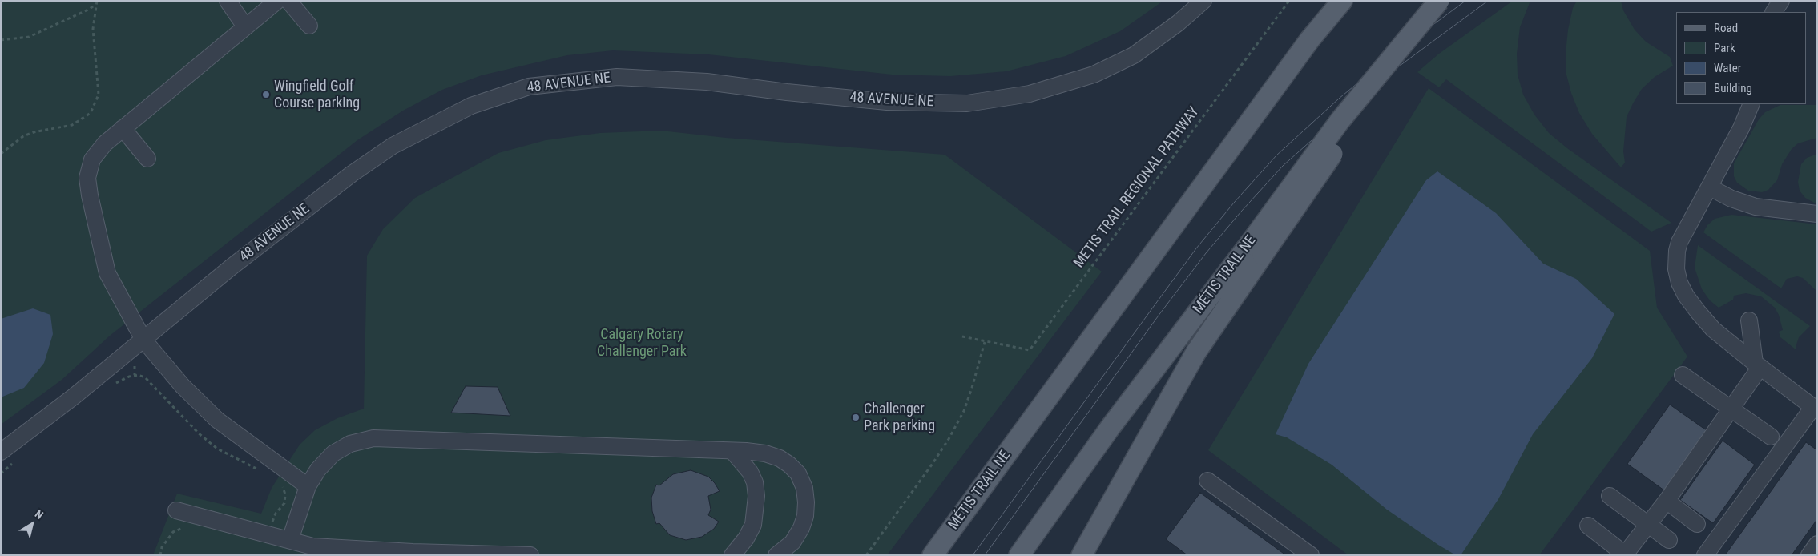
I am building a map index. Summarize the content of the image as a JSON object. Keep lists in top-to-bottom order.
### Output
{
  "streets": {
    "main road": ["MÉTIS TRAIL NE"],
    "street": ["48 AVENUE NE"],
    "path": ["METIS TRAIL REGIONAL PATHWAY"]
  },
  "parks": ["Calgary Rotary Challenger Park"],
  "places": ["Wingfield Golf Course parking", "Challenger Park parking"],
  "legend": [
    "Road",
    "Park",
    "Water",
    "Building"
  ],
  "north": "top right"
}
